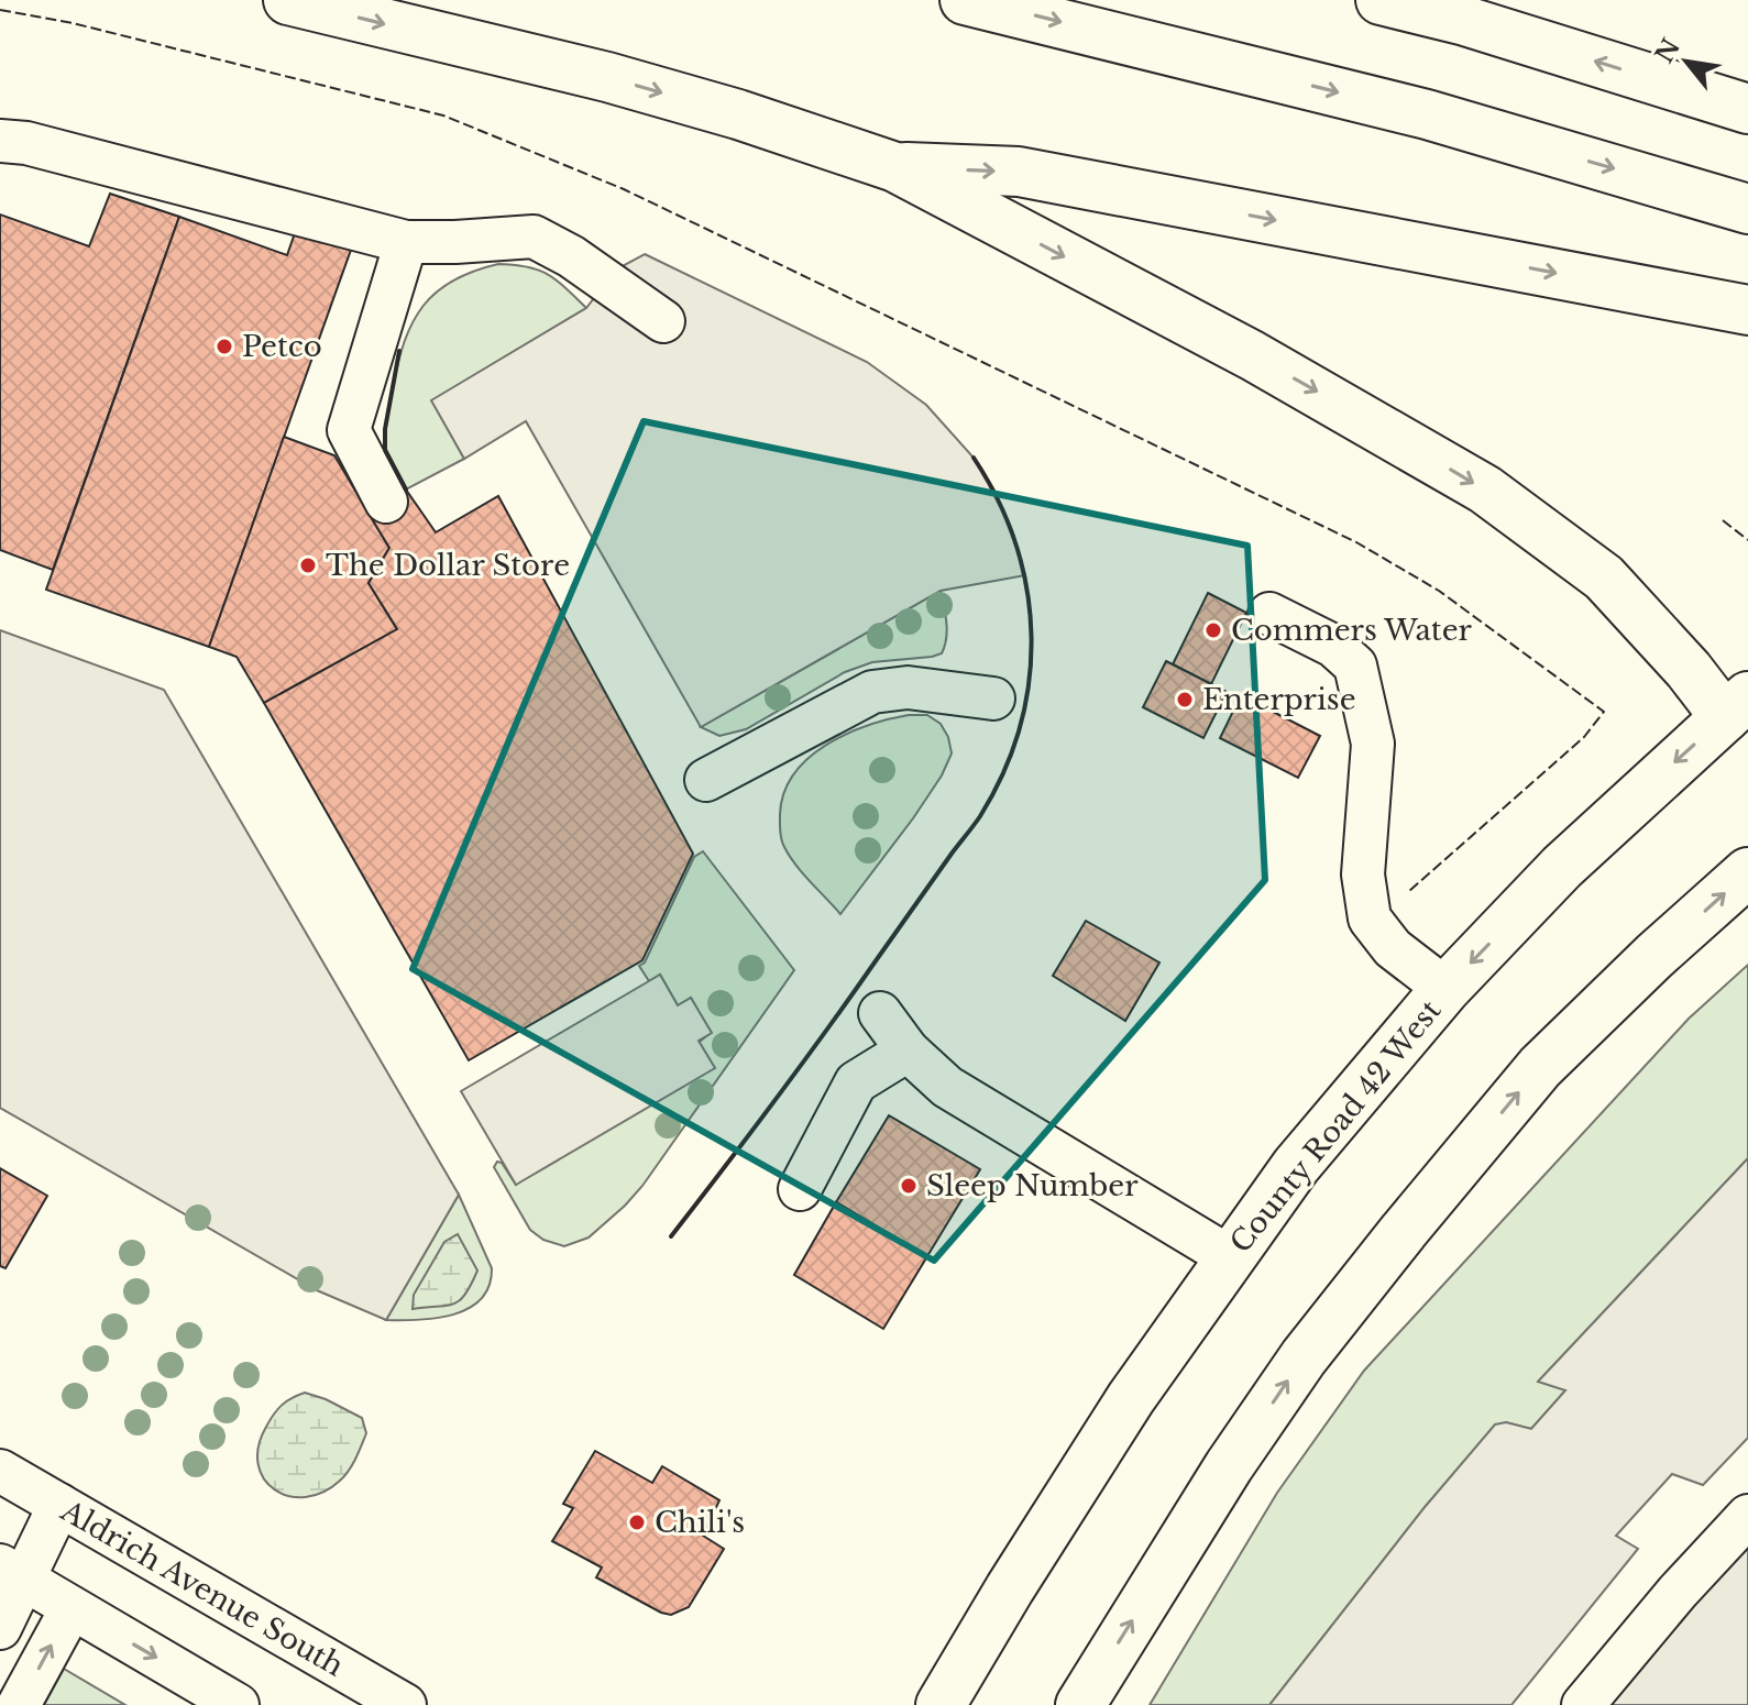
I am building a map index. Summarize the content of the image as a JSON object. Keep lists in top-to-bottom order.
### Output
{
  "streets": {
    "highway": ["County Road 42 West"],
    "street": ["Aldrich Avenue South"]
  },
  "places": [
    "Petco",
    "The Dollar Store",
    "Commers Water",
    "Enterprise",
    "Sleep Number",
    "Chili's"
  ],
  "north": "top left"
}
